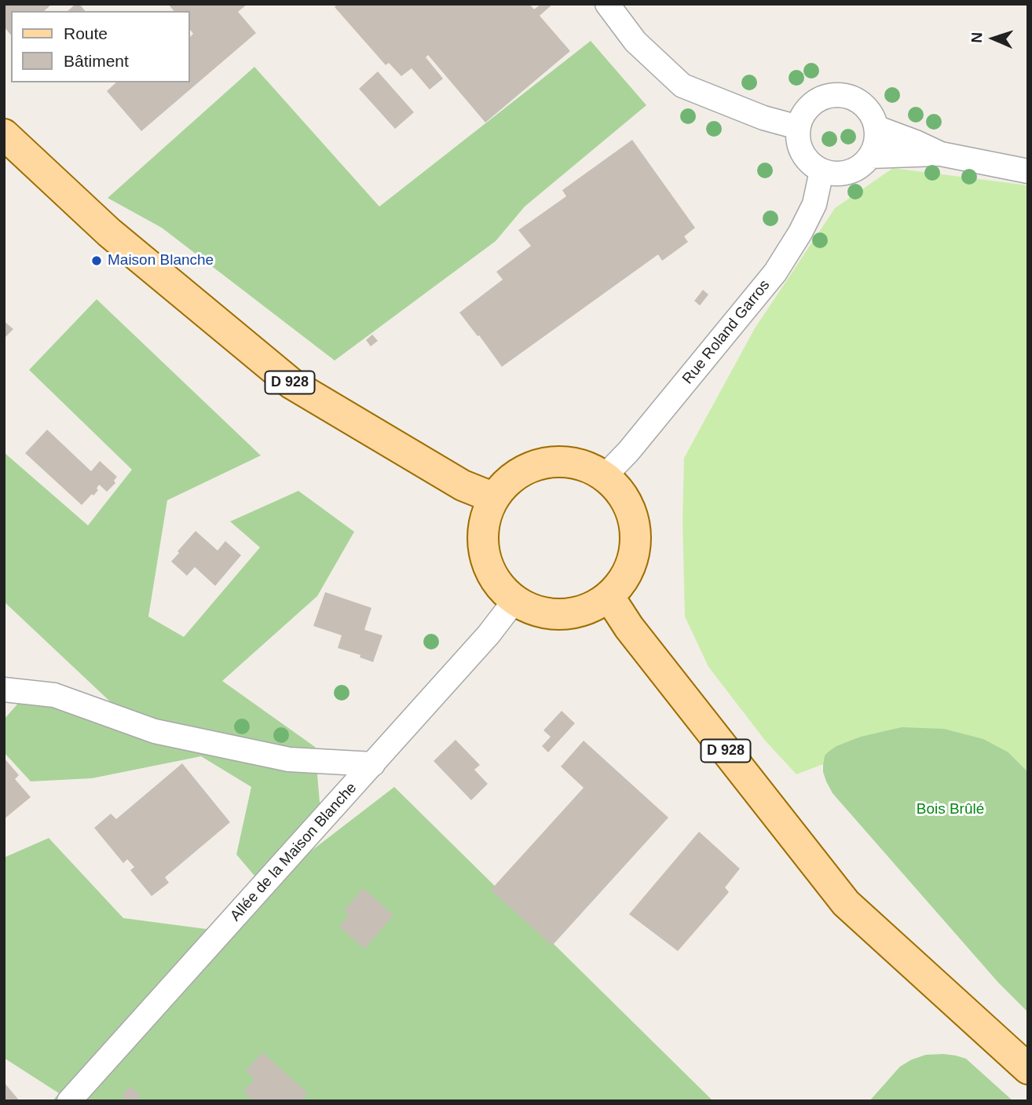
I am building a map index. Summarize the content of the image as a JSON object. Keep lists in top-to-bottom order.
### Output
{
  "streets": {
    "main road": ["D 928"],
    "street": ["Rue Roland Garros", "Allée de la Maison Blanche"]
  },
  "crossings": [
    ["Rue Roland Garros", "D 928"],
    ["Rue Roland Garros", "Allée de la Maison Blanche"],
    ["D 928", "Allée de la Maison Blanche"]
  ],
  "parks": ["Bois Brûlé"],
  "places": ["Maison Blanche"],
  "legend": ["Route", "Bâtiment"],
  "north": "left"
}
